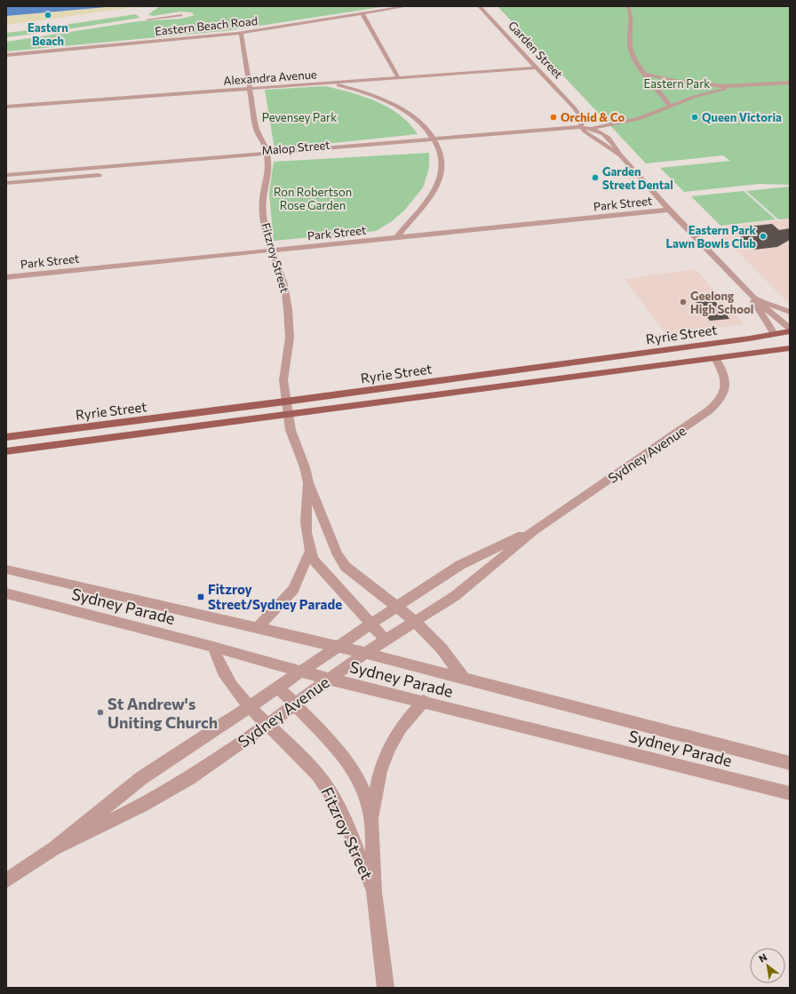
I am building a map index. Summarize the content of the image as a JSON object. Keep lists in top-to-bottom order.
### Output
{
  "streets": {
    "main road": ["Garden Street", "Ryrie Street"],
    "street": [
      "Eastern Beach Road",
      "Alexandra Avenue",
      "Malop Street",
      "Park Street",
      "Fitzroy Street",
      "Sydney Avenue",
      "Sydney Parade"
    ]
  },
  "crossings": [
    ["Eastern Beach Road", "Fitzroy Street"],
    ["Garden Street", "Alexandra Avenue"],
    ["Garden Street", "Malop Street"],
    ["Garden Street", "Park Street"],
    ["Garden Street", "Ryrie Street"],
    ["Alexandra Avenue", "Fitzroy Street"],
    ["Malop Street", "Fitzroy Street"],
    ["Park Street", "Fitzroy Street"],
    ["Fitzroy Street", "Ryrie Street"],
    ["Fitzroy Street", "Sydney Avenue"],
    ["Fitzroy Street", "Sydney Parade"],
    ["Ryrie Street", "Sydney Avenue"],
    ["Sydney Avenue", "Sydney Parade"]
  ],
  "parks": ["Eastern Park", "Pevensey Park", "Ron Robertson Rose Garden"],
  "places": {
    "other": [
      "Eastern Beach",
      "Orchid & Co",
      "Queen Victoria",
      "Garden Street Dental",
      "Eastern Park Lawn Bowls Club",
      "Geelong High School",
      "St Andrew's Uniting Church"
    ],
    "transit": ["Fitzroy Street/Sydney Parade"]
  },
  "north": "top left"
}
